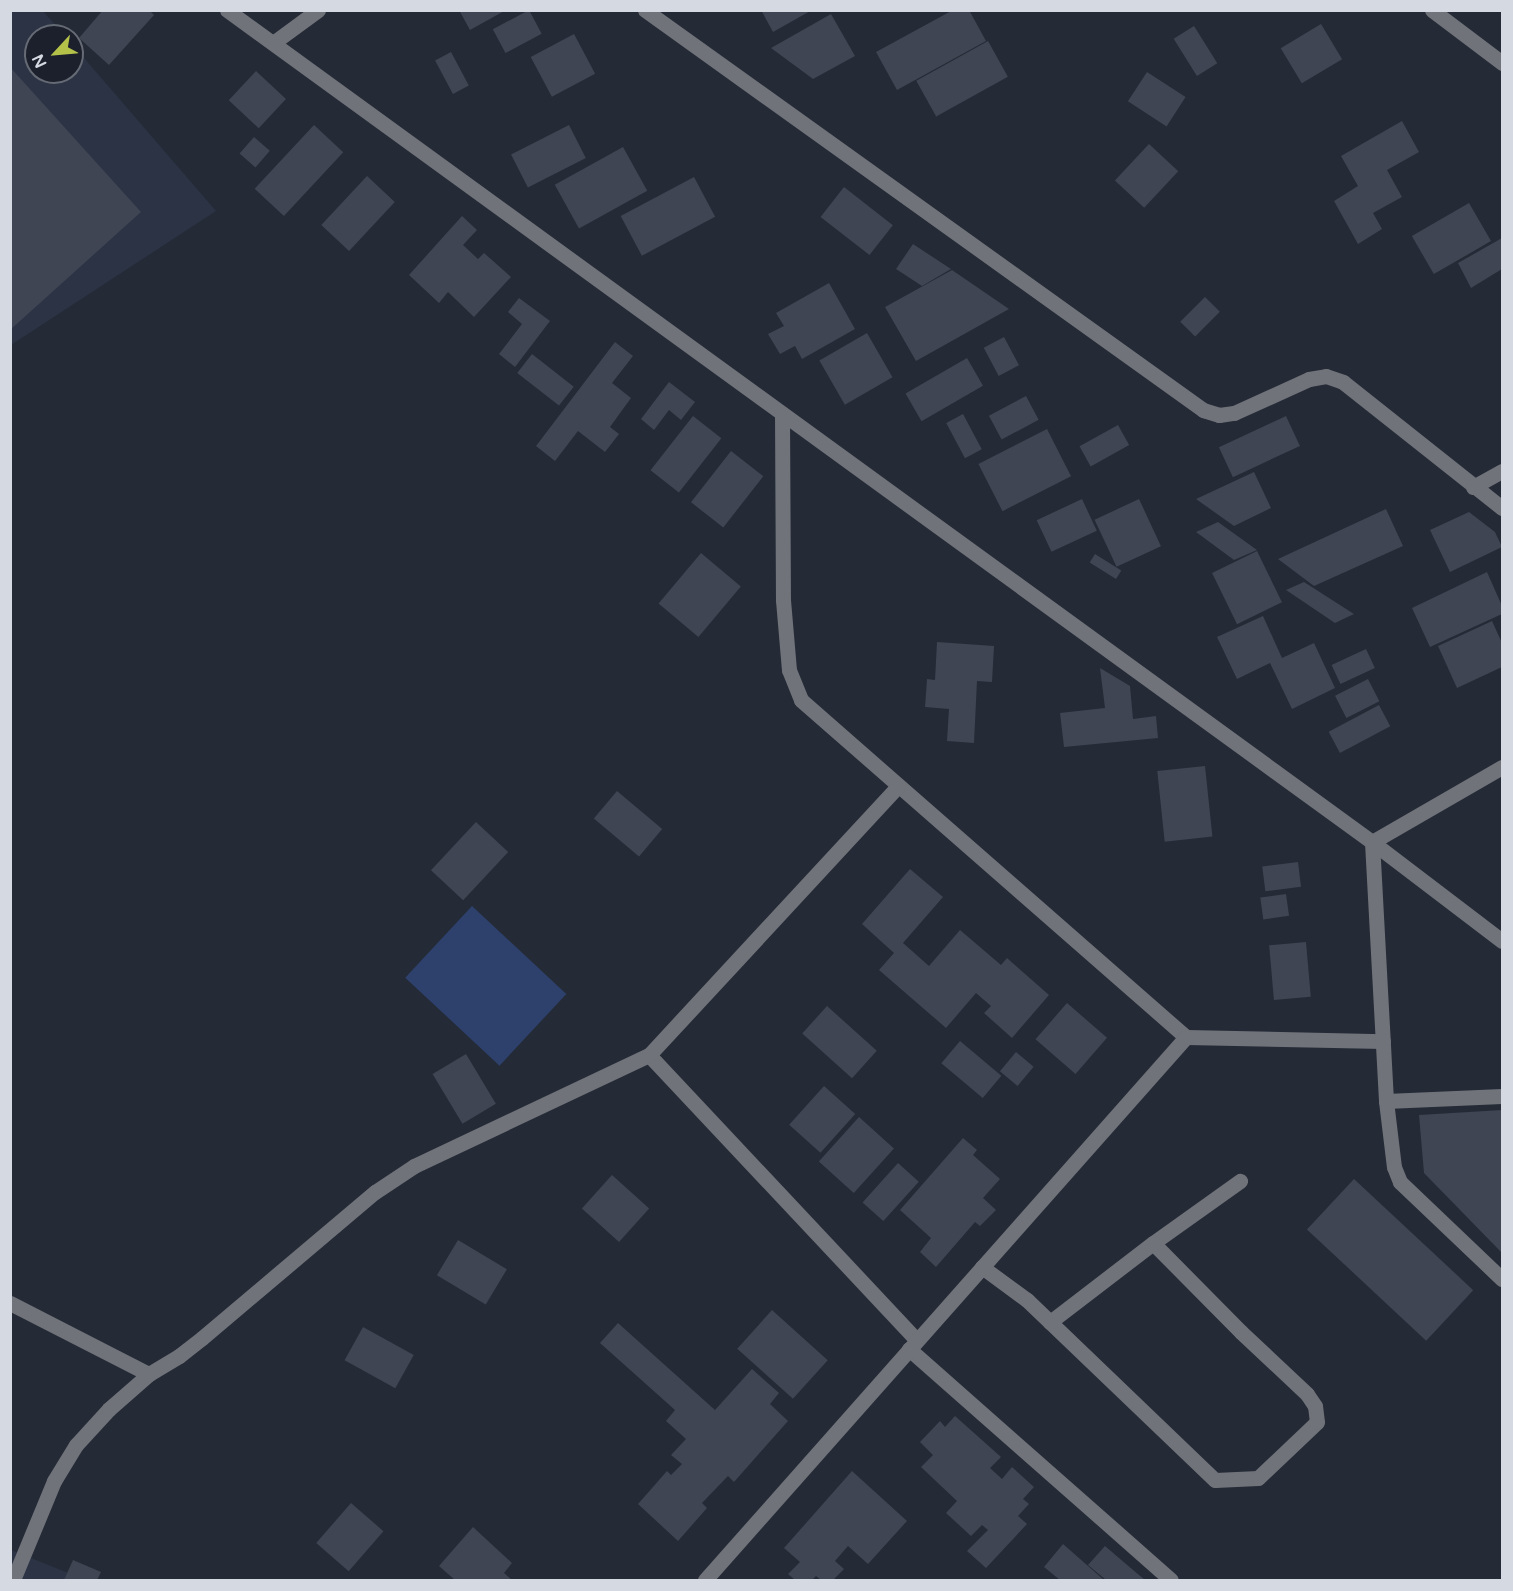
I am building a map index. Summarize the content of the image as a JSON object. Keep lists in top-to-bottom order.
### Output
{
  "north": "bottom left"
}
